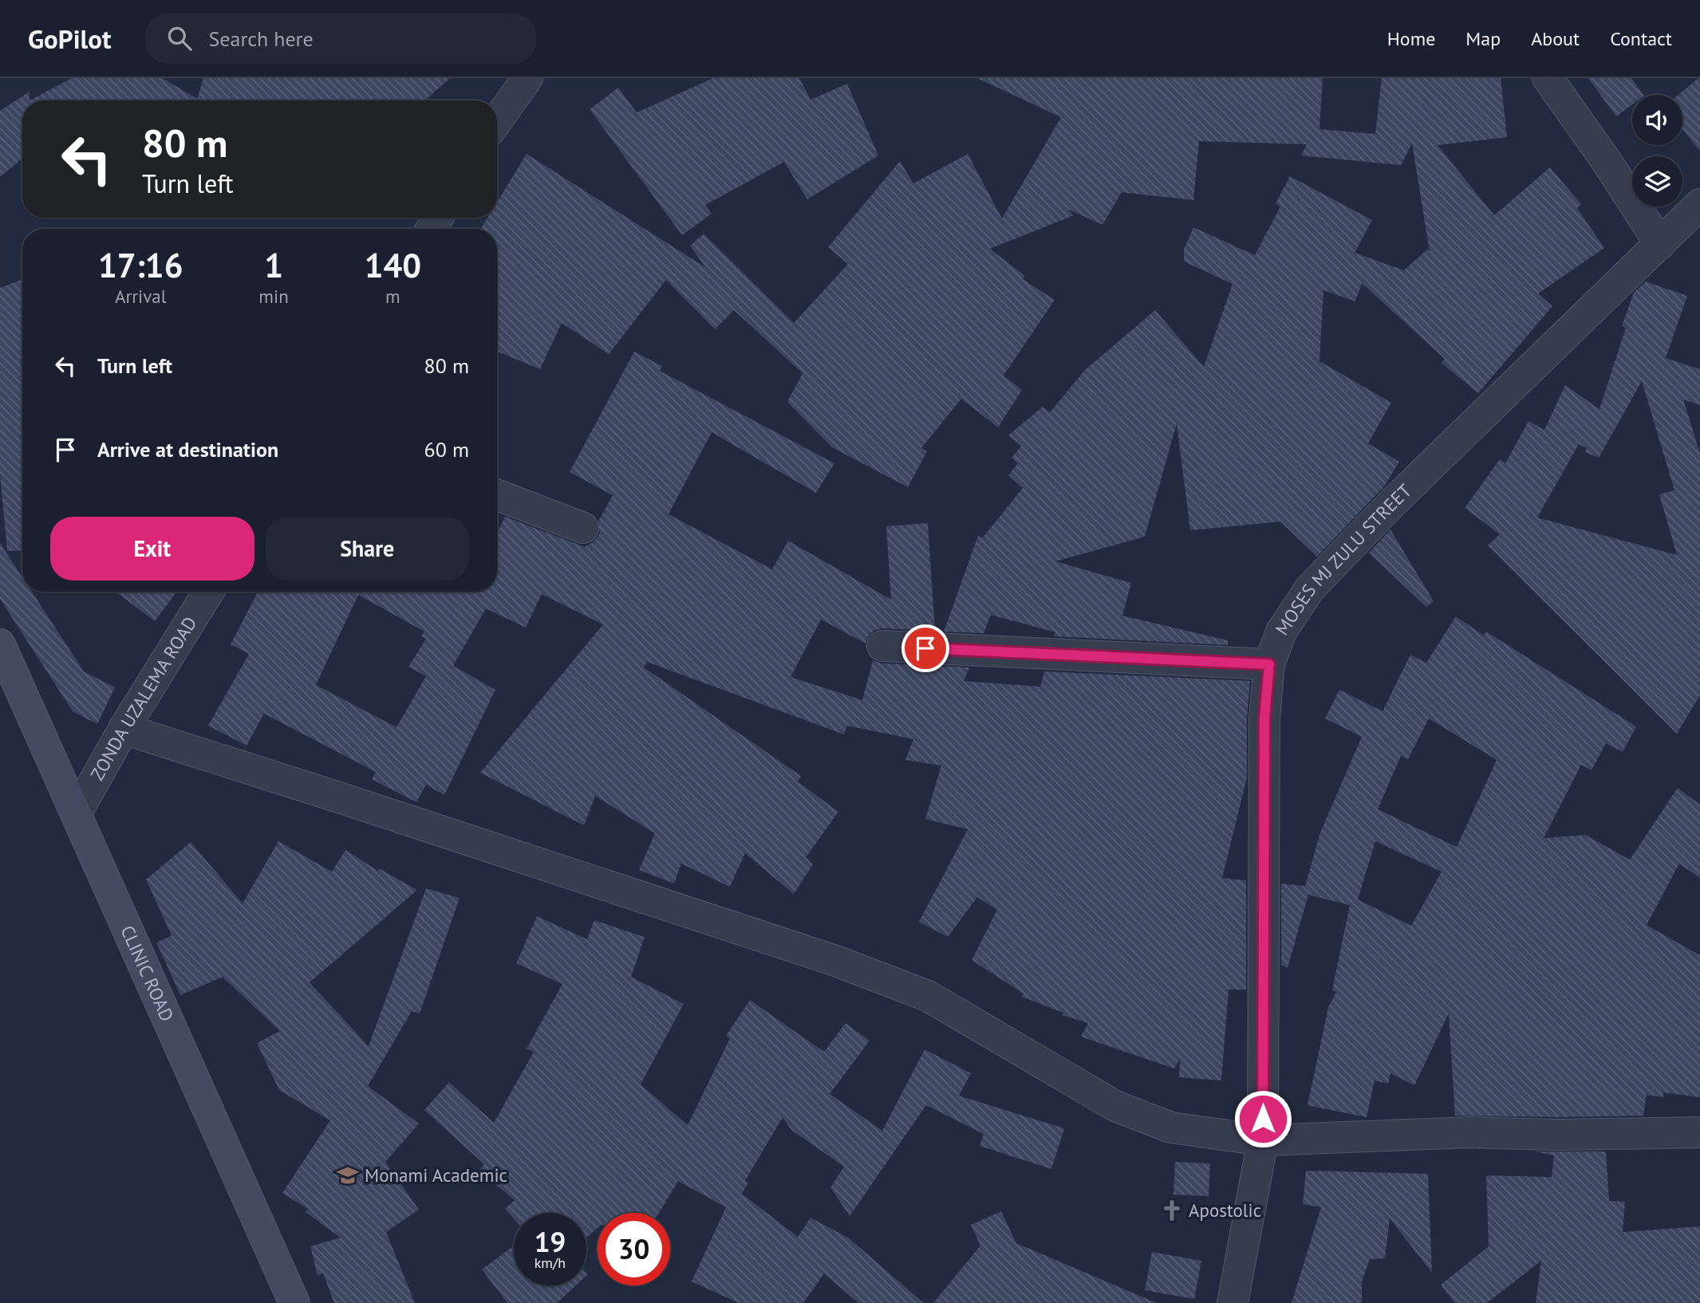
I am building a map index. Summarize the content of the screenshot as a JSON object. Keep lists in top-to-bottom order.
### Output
{
  "streets": {
    "street": ["MOSES MJ ZULU STREET", "ZONDA UZALEMA ROAD", "CLINIC ROAD"]
  },
  "crossings": [
    ["ZONDA UZALEMA ROAD", "CLINIC ROAD"]
  ],
  "places": {
    "school or university": ["Monami Academic"],
    "church": ["Apostolic"]
  },
  "page": {
    "header": "GoPilot",
    "search": "Search here",
    "nav": [
      "Home",
      "Map",
      "About",
      "Contact"
    ],
    "turn": ["80 m", "Turn left"],
    "eta": [
      "17:16",
      "Arrival",
      "1",
      "min",
      "140",
      "m"
    ],
    "list": [
      {
        "name": "Turn left",
        "value": "80 m"
      },
      {
        "name": "Arrive at destination",
        "value": "60 m"
      }
    ],
    "buttons": ["Exit", "Share"],
    "speed": "19 km/h",
    "limit": "30"
  }
}
